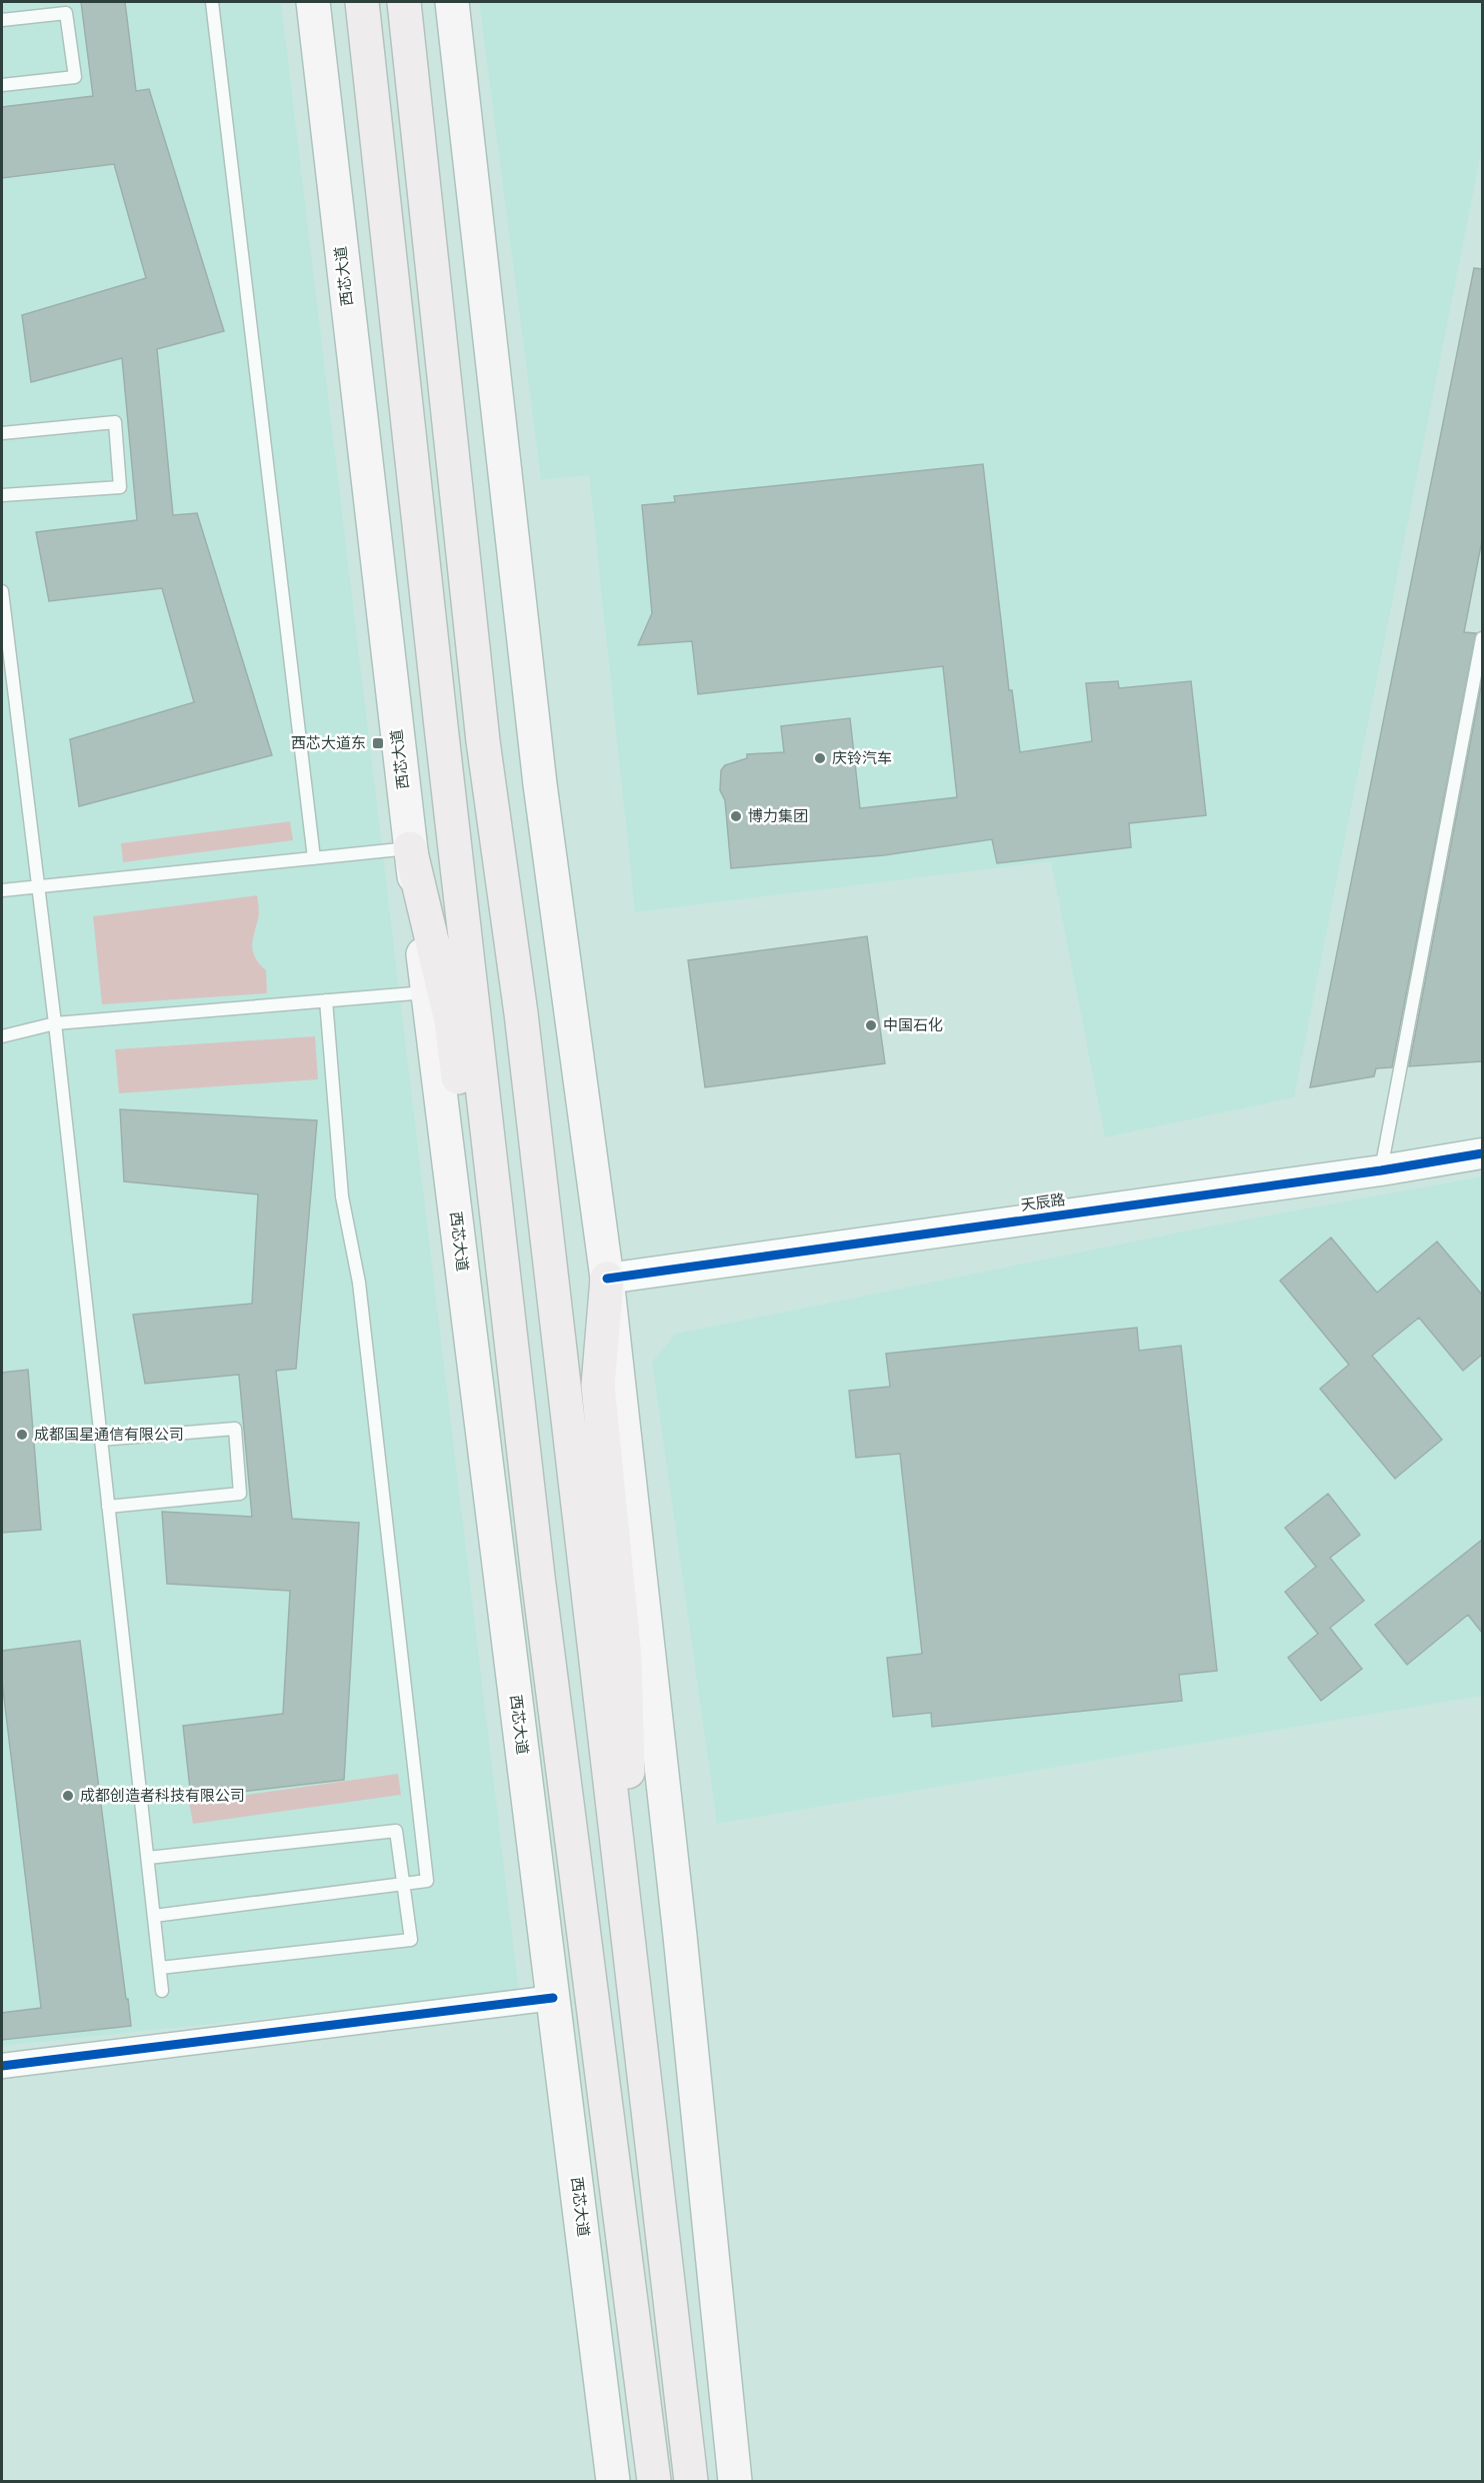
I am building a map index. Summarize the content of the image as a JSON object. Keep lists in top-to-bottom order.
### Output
{
  "streets": {
    "main road": ["西芯大道"],
    "street": ["天辰路"]
  },
  "places": {
    "transit": ["西芯大道东"],
    "other": [
      "庆铃汽车",
      "博力集团",
      "中国石化",
      "成都国星通信有限公司",
      "成都创造者科技有限公司"
    ]
  }
}
